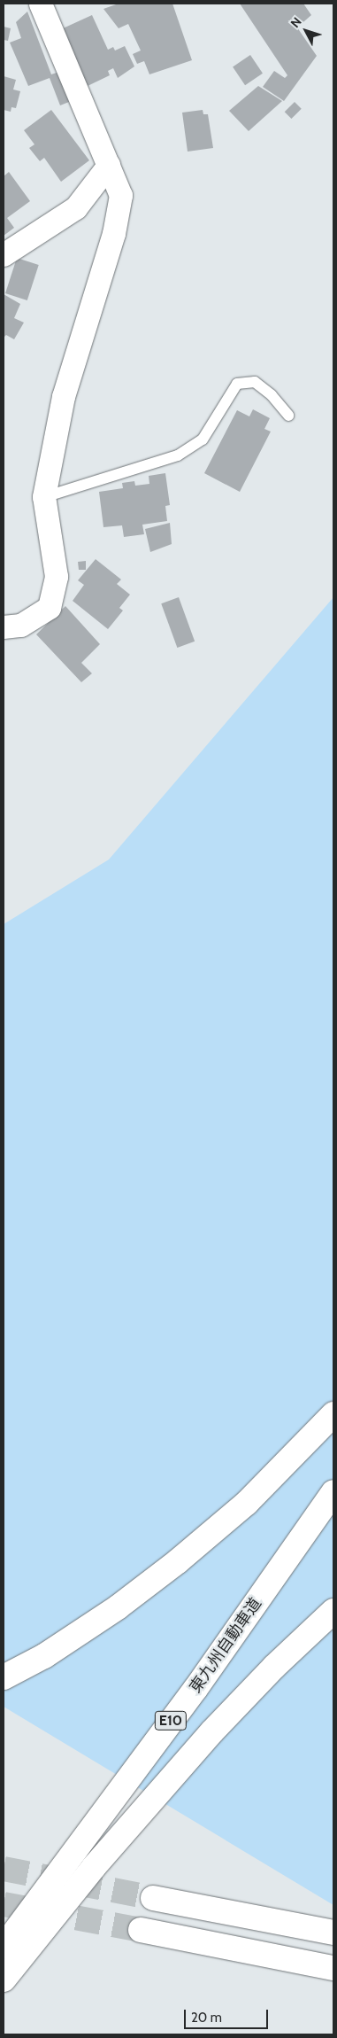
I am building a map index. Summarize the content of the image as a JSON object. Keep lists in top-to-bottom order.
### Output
{
  "streets": {
    "highway": ["東九州自動車道", "E10"]
  },
  "scale_bar": "20 m",
  "north": "top left"
}
